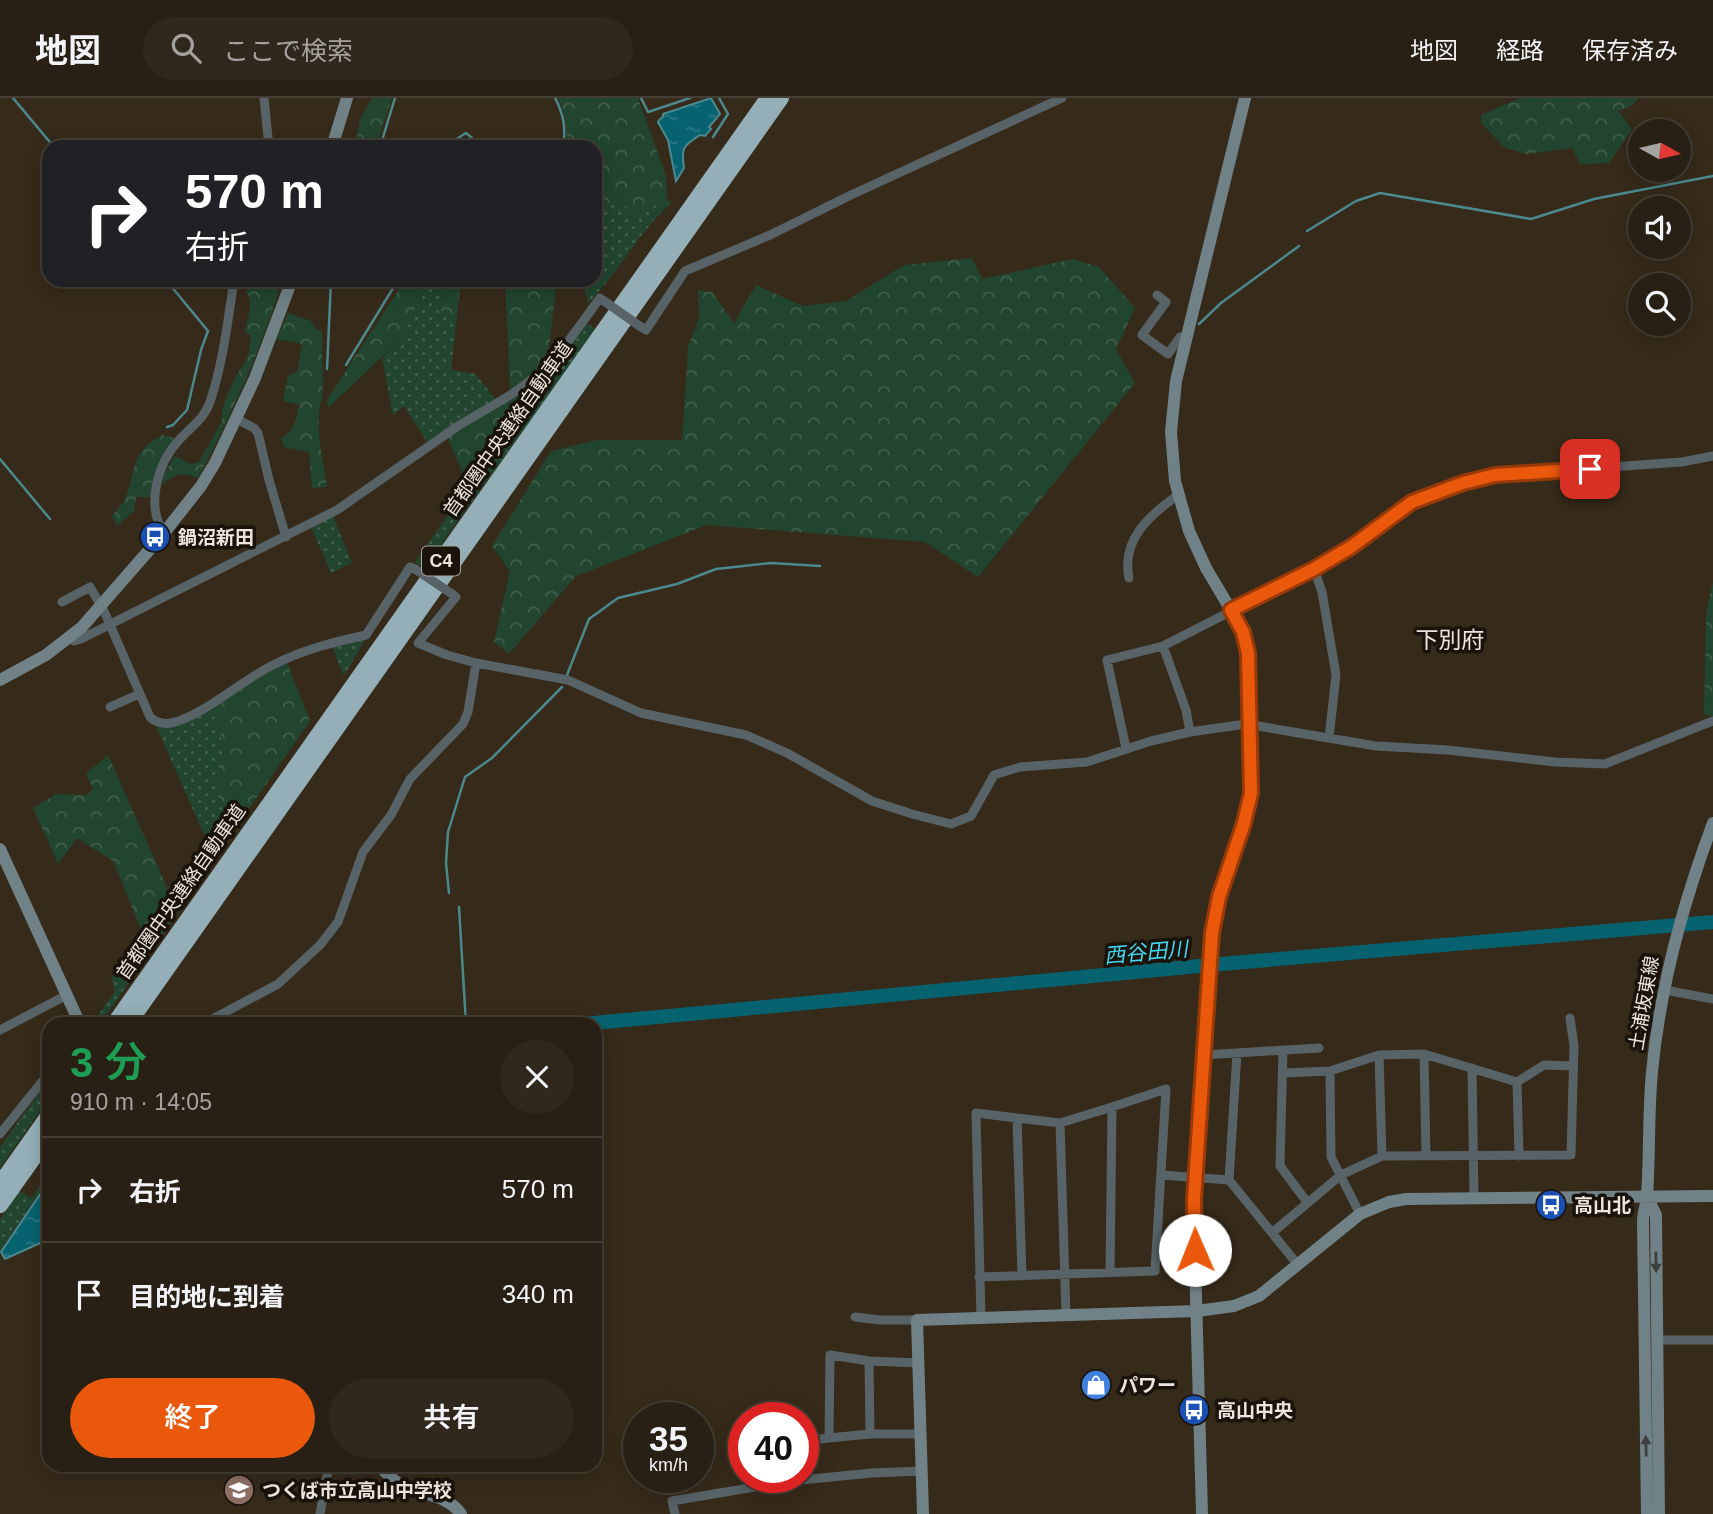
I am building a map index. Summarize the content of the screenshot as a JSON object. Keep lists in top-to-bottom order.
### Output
{
  "streets": {
    "highway": ["首都圏中央連絡自動車道", "C4"],
    "street": ["土浦坂東線"]
  },
  "districts": ["下別府"],
  "water": ["西谷田川"],
  "places": {
    "bus stop": ["鍋沼新田", "高山北", "高山中央"],
    "shop": ["パワー"],
    "school or university": ["つくば市立高山中学校"]
  },
  "north": "right",
  "page": {
    "header": "地図",
    "search": "ここで検索",
    "nav": ["地図", "経路", "保存済み"],
    "turn": ["570 m", "右折"],
    "heading": ["3 分", "910 m · 14:05"],
    "list": [
      {
        "name": "右折",
        "value": "570 m"
      },
      {
        "name": "目的地に到着",
        "value": "340 m"
      }
    ],
    "buttons": ["終了", "共有"],
    "speed": "35 km/h",
    "limit": "40"
  }
}
